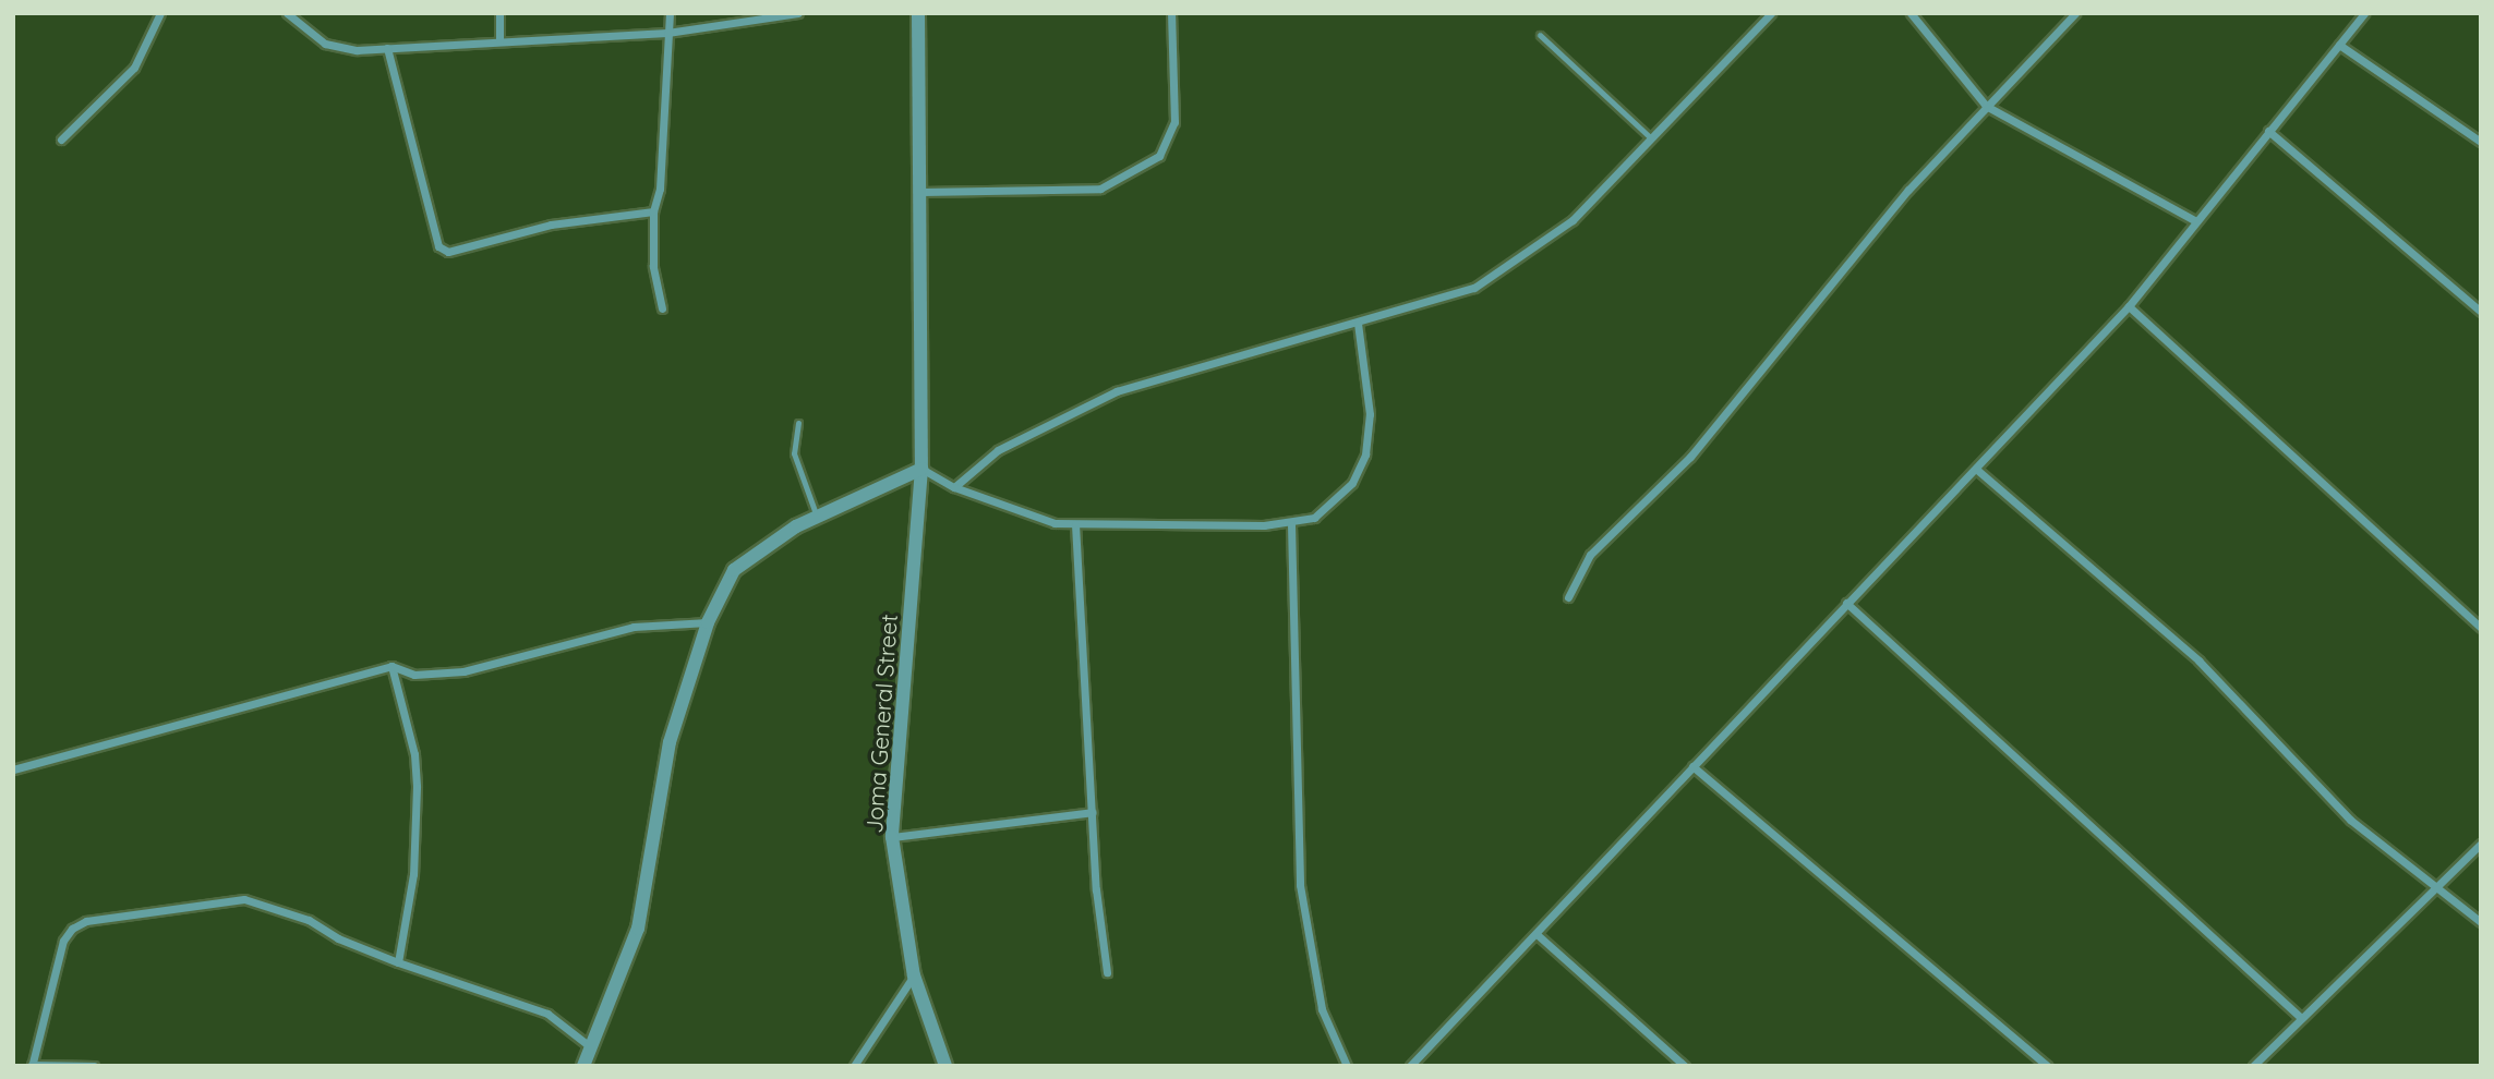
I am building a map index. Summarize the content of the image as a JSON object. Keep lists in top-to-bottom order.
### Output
{
  "streets": {
    "street": ["Joma General Street"]
  }
}
